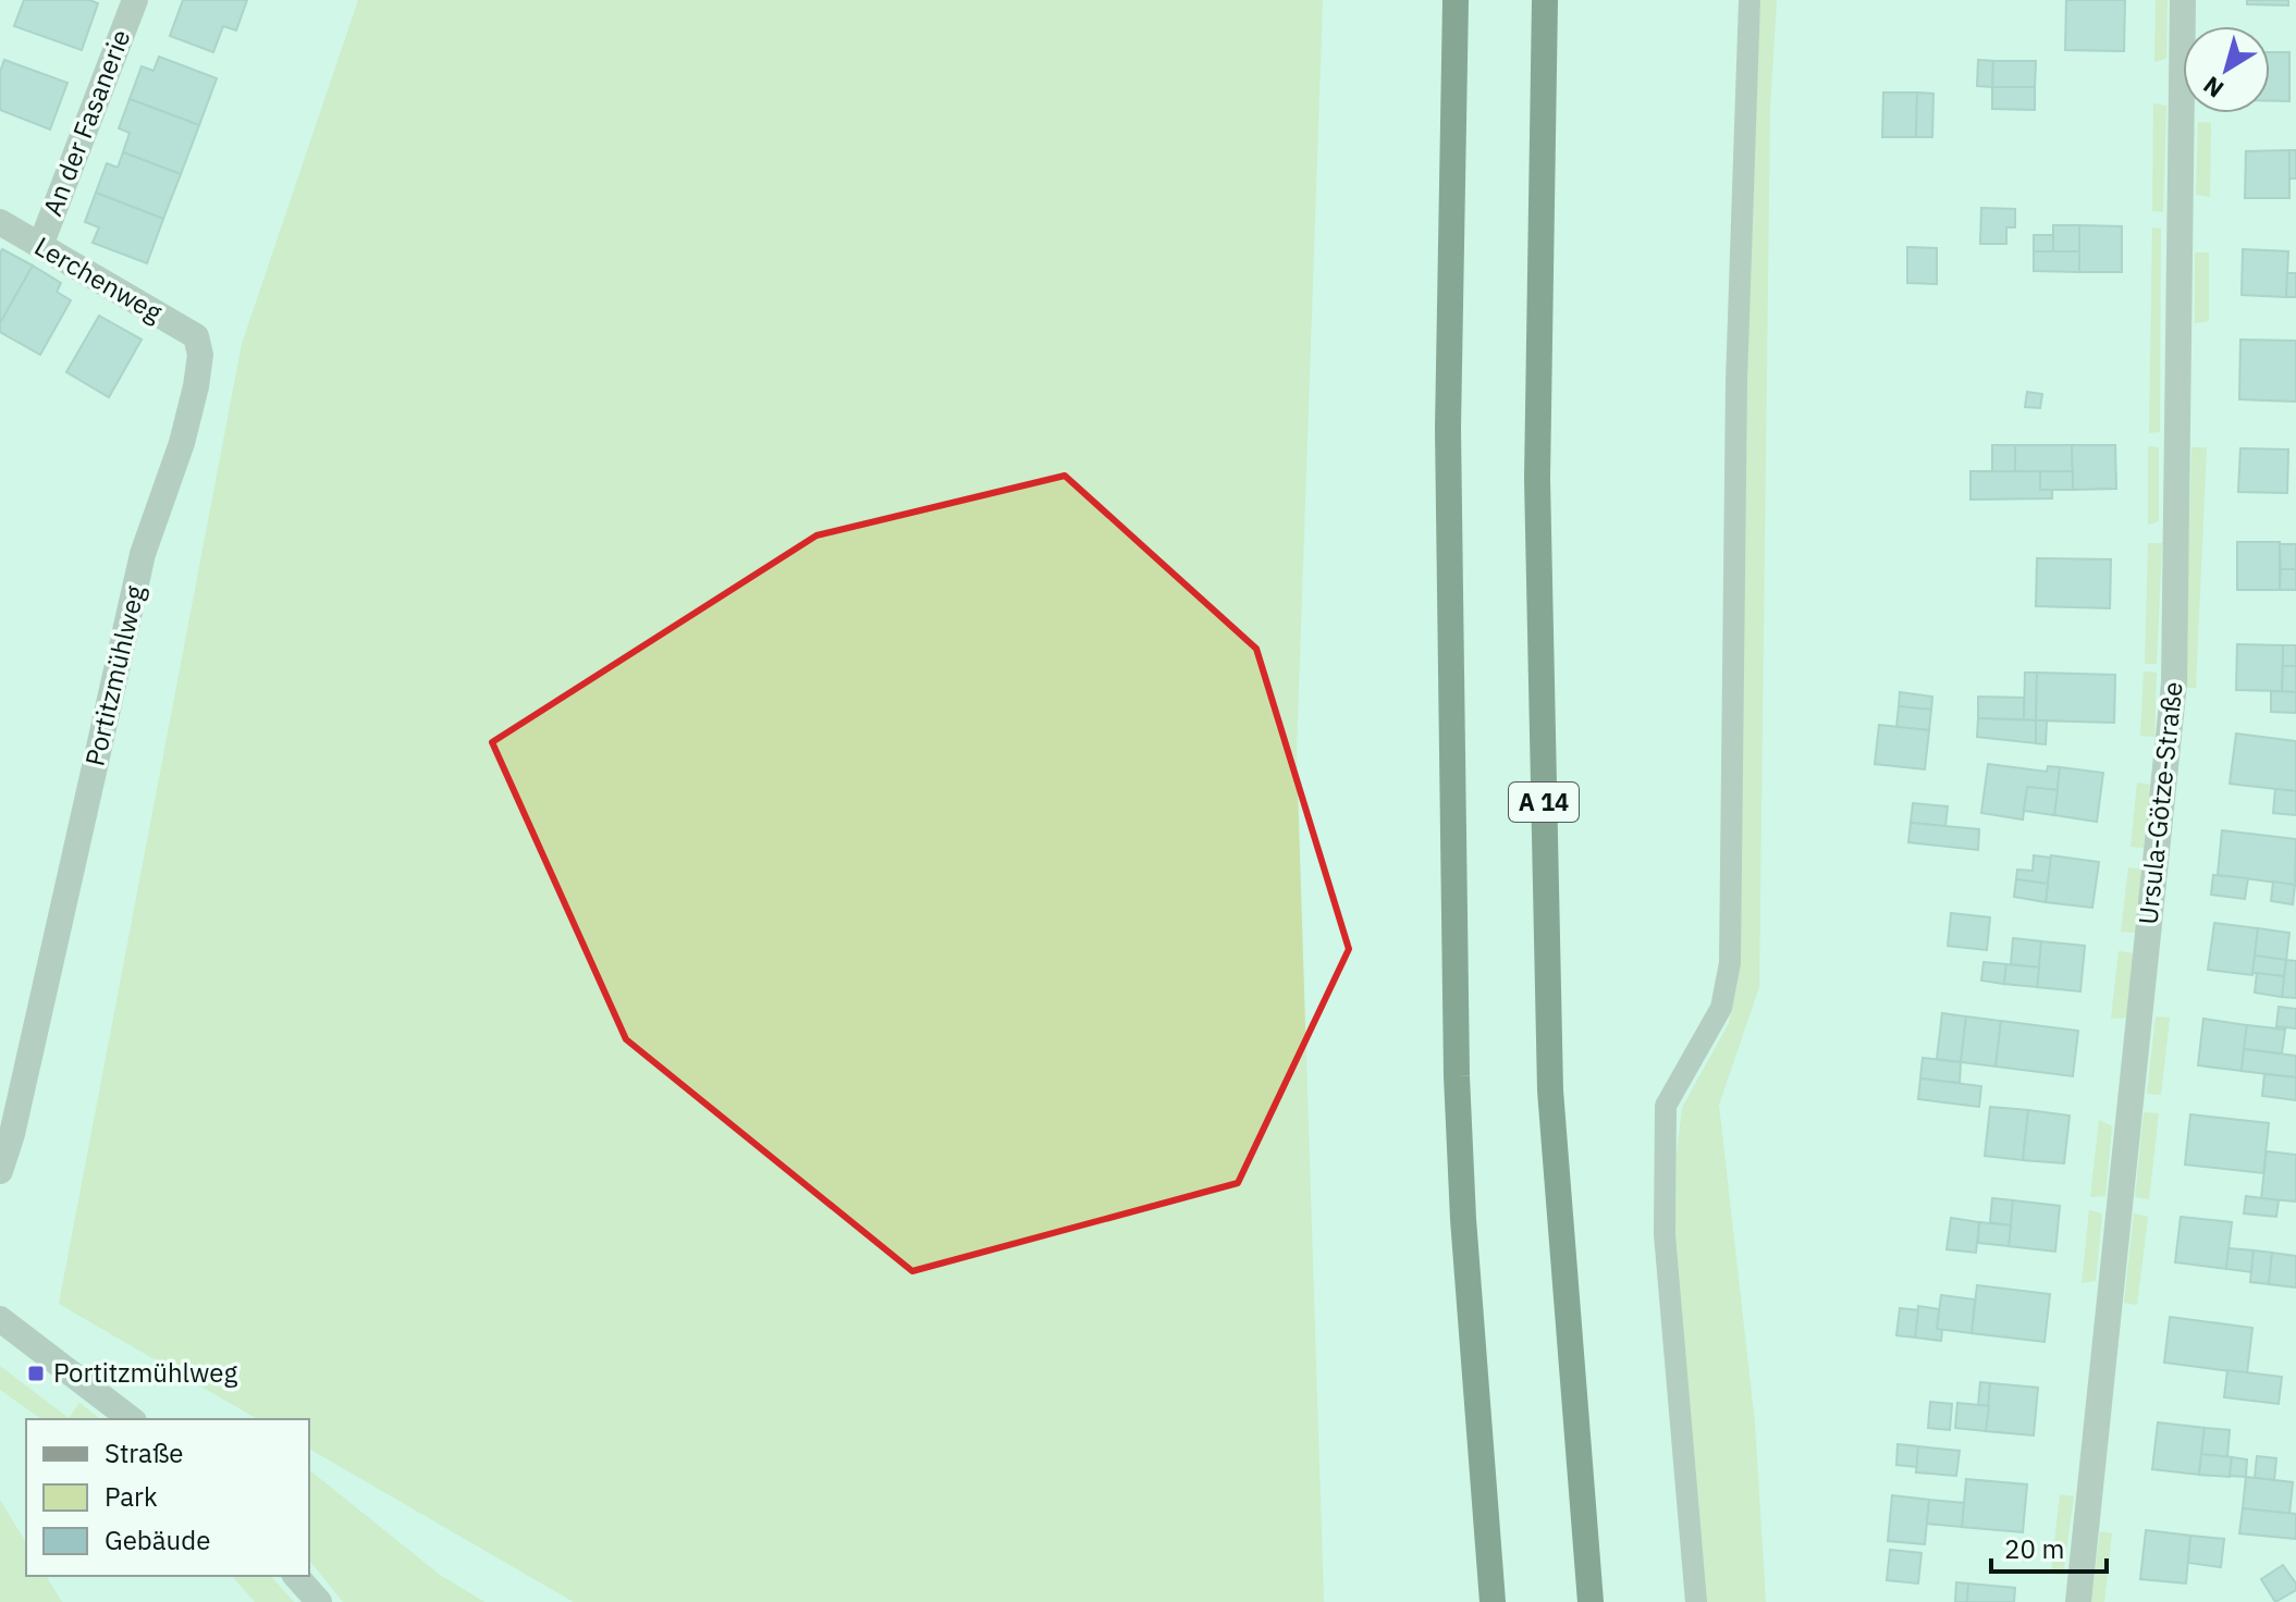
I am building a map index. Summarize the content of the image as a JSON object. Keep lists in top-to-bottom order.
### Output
{
  "streets": {
    "highway": ["A 14"],
    "street": [
      "An der Fasanerie",
      "Lerchenweg",
      "Portitzmühlweg",
      "Ursula-Götze-Straße"
    ]
  },
  "crossings": [
    ["An der Fasanerie", "Lerchenweg"],
    ["Lerchenweg", "Portitzmühlweg"]
  ],
  "places": {
    "transit": ["Portitzmühlweg"]
  },
  "legend": ["Straße", "Park", "Gebäude"],
  "scale_bar": "20 m",
  "north": "bottom left"
}
